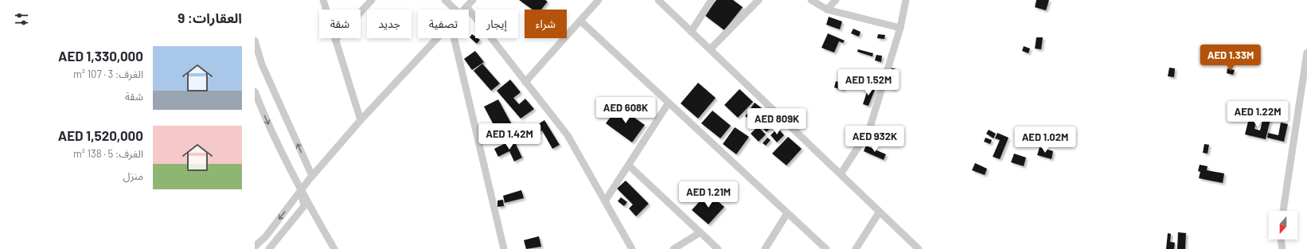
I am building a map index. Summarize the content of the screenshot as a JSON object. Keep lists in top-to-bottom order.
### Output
{
  "north": "bottom",
  "page": {
    "heading": "العقارات: 9",
    "chip": [
      "شراء",
      "إيجار",
      "تصفية",
      "جديد",
      "شقة"
    ],
    "list": [
      {
        "name": "AED 1,330,000",
        "note": "الغرف: 3 · 107 m² · شقة"
      },
      {
        "name": "AED 1,520,000",
        "note": "الغرف: 5 · 138 m² · منزل"
      }
    ],
    "price": [
      "AED 1.33M",
      "AED 1.52M",
      "AED 608K",
      "AED 1.22M",
      "AED 809K",
      "AED 1.42M",
      "AED 932K",
      "AED 1.02M",
      "AED 1.21M"
    ]
  }
}
